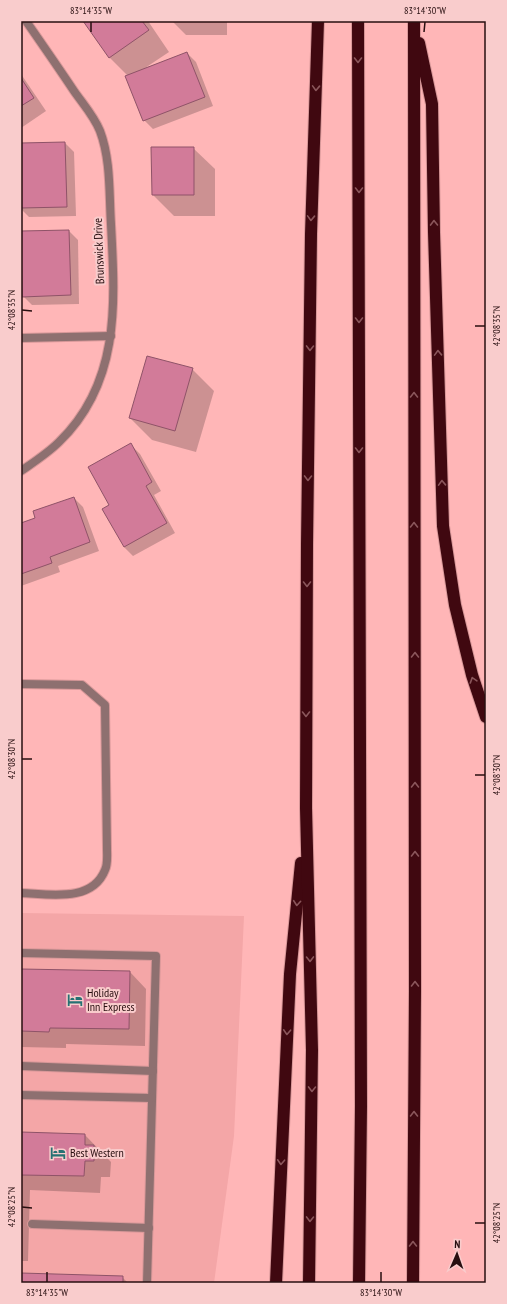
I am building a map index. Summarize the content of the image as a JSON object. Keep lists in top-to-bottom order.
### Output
{
  "streets": {
    "street": ["Brunswick Drive"]
  },
  "places": {
    "hotel": ["Holiday Inn Express", "Best Western"]
  },
  "north": "top",
  "coordinates": [
    "83°14'35\"W",
    "83°14'30\"W",
    "42°08'35\"N",
    "42°08'30\"N",
    "42°08'25\"N"
  ]
}
